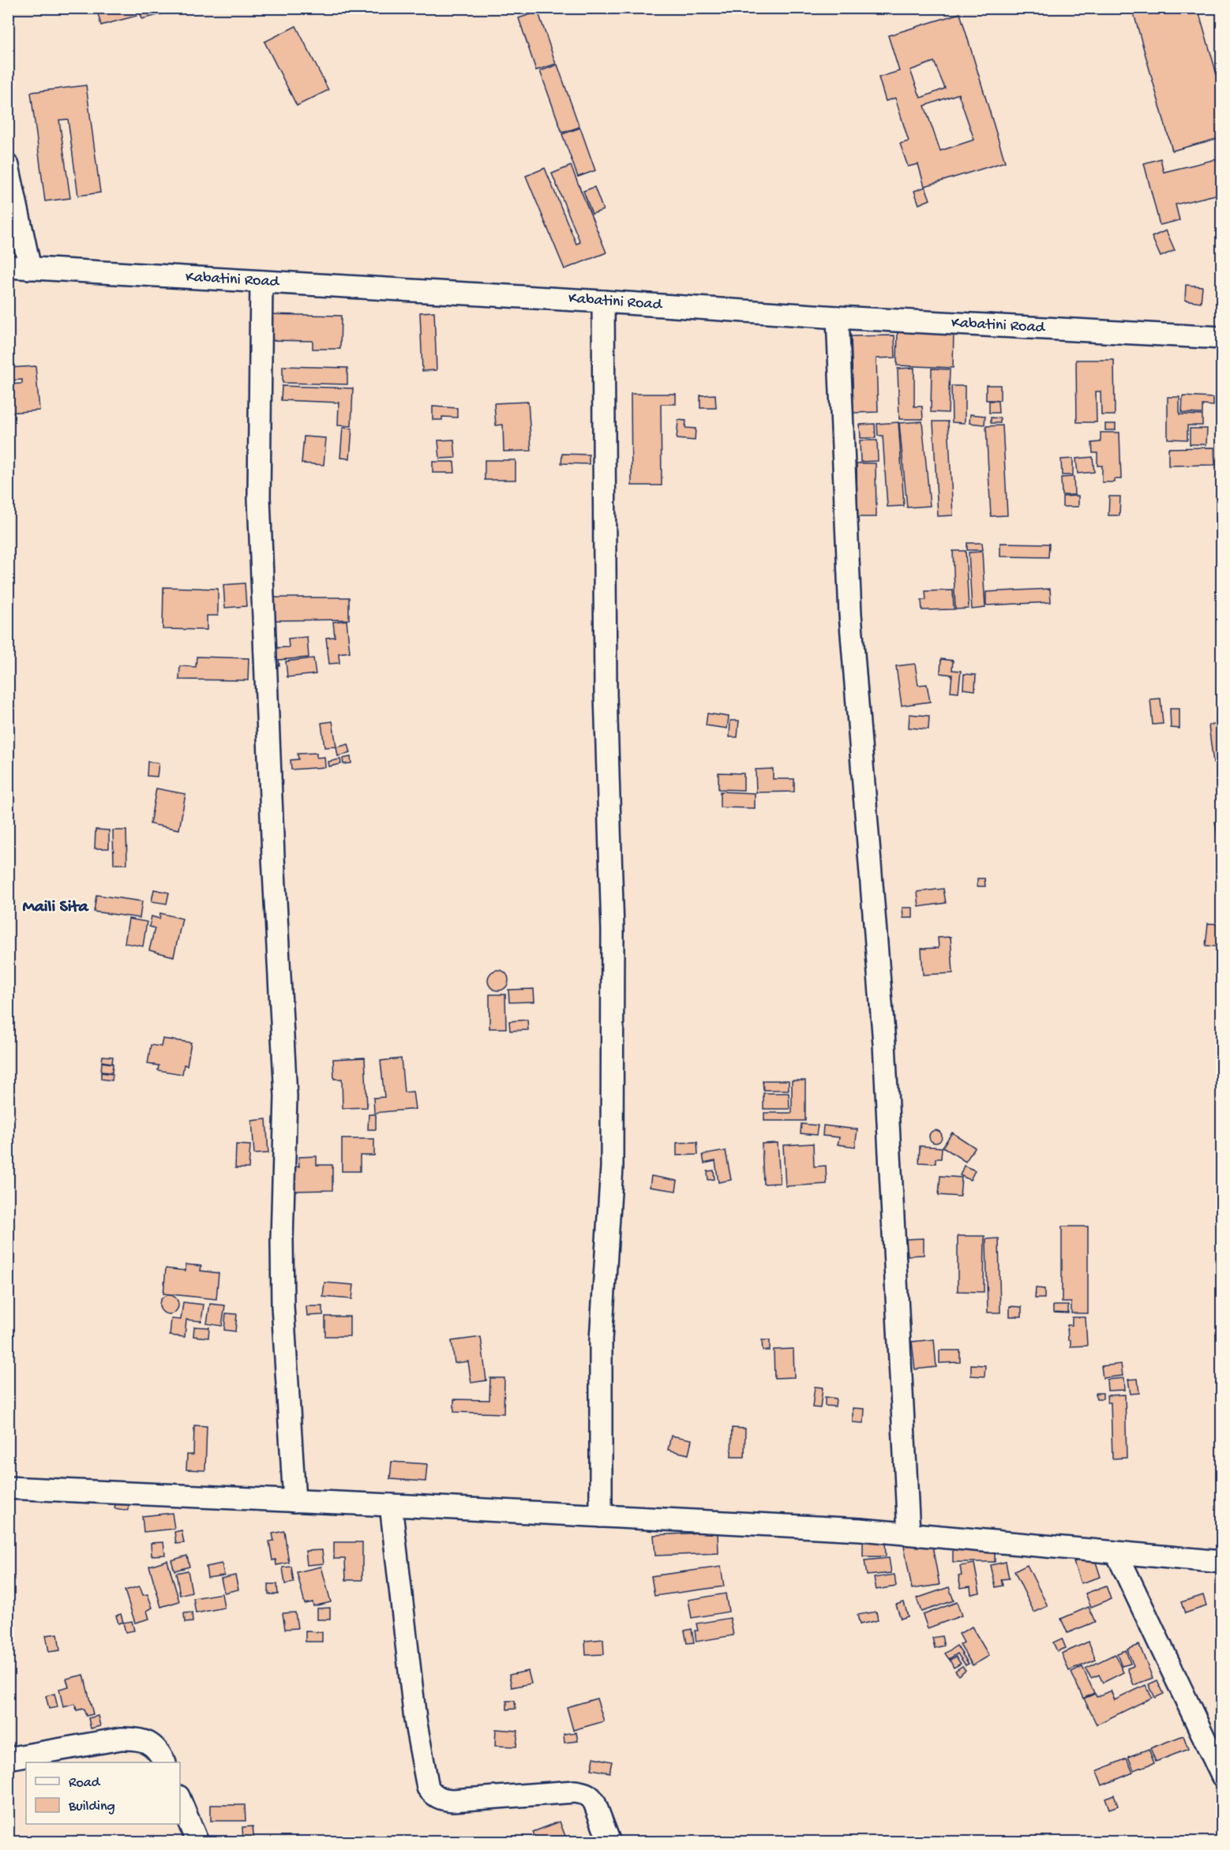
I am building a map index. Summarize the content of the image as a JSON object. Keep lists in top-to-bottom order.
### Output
{
  "streets": {
    "street": ["Kabatini Road"]
  },
  "districts": ["Maili Sita"],
  "legend": ["Road", "Building"]
}
